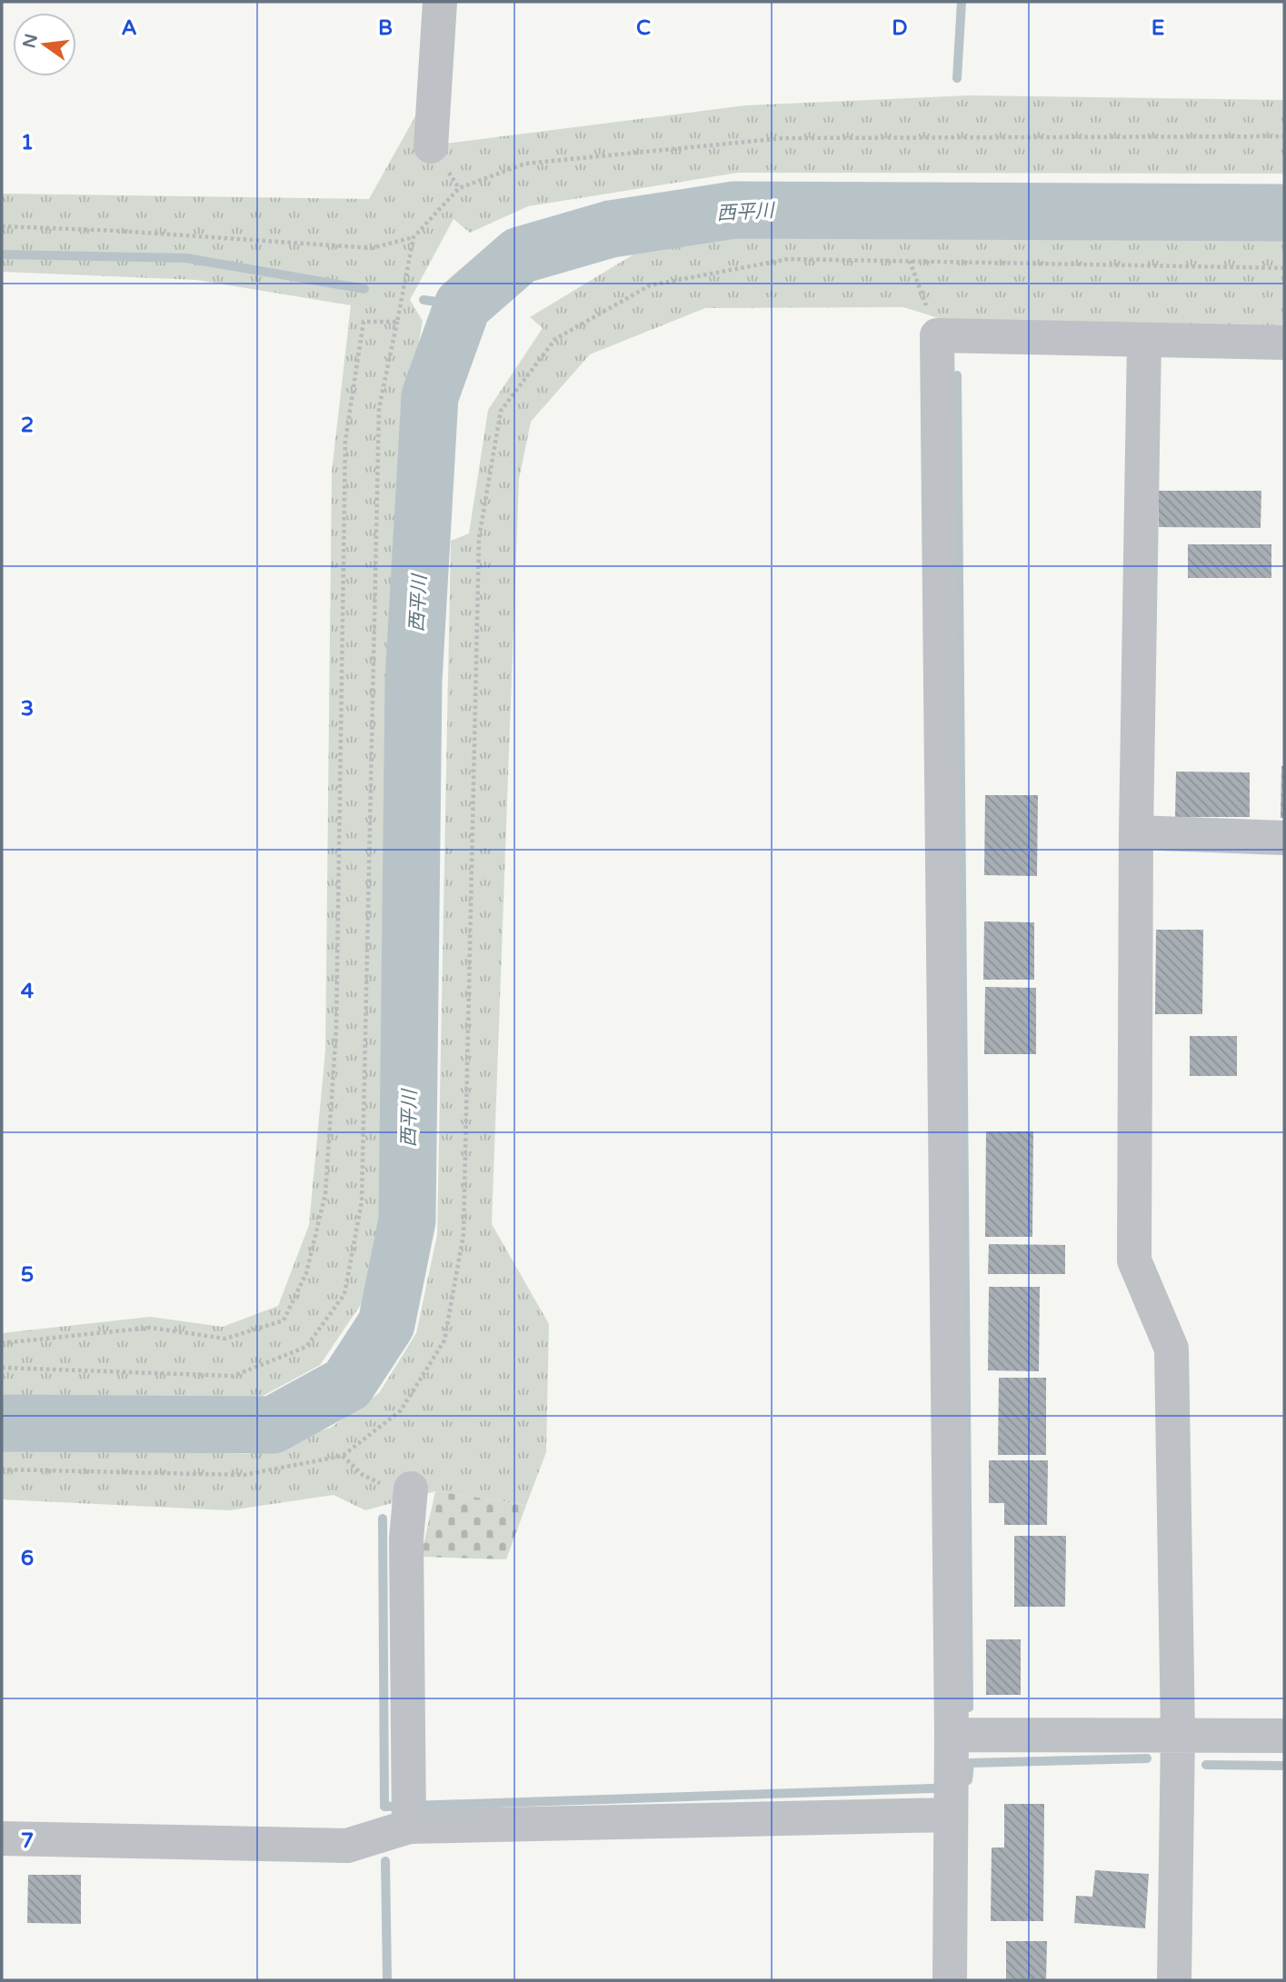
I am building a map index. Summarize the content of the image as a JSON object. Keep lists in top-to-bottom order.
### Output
{
  "water": ["西平川"],
  "north": "left",
  "grid": {
    "columns": [
      "A",
      "B",
      "C",
      "D",
      "E"
    ],
    "rows": [
      "1",
      "2",
      "3",
      "4",
      "5",
      "6",
      "7"
    ]
  }
}
